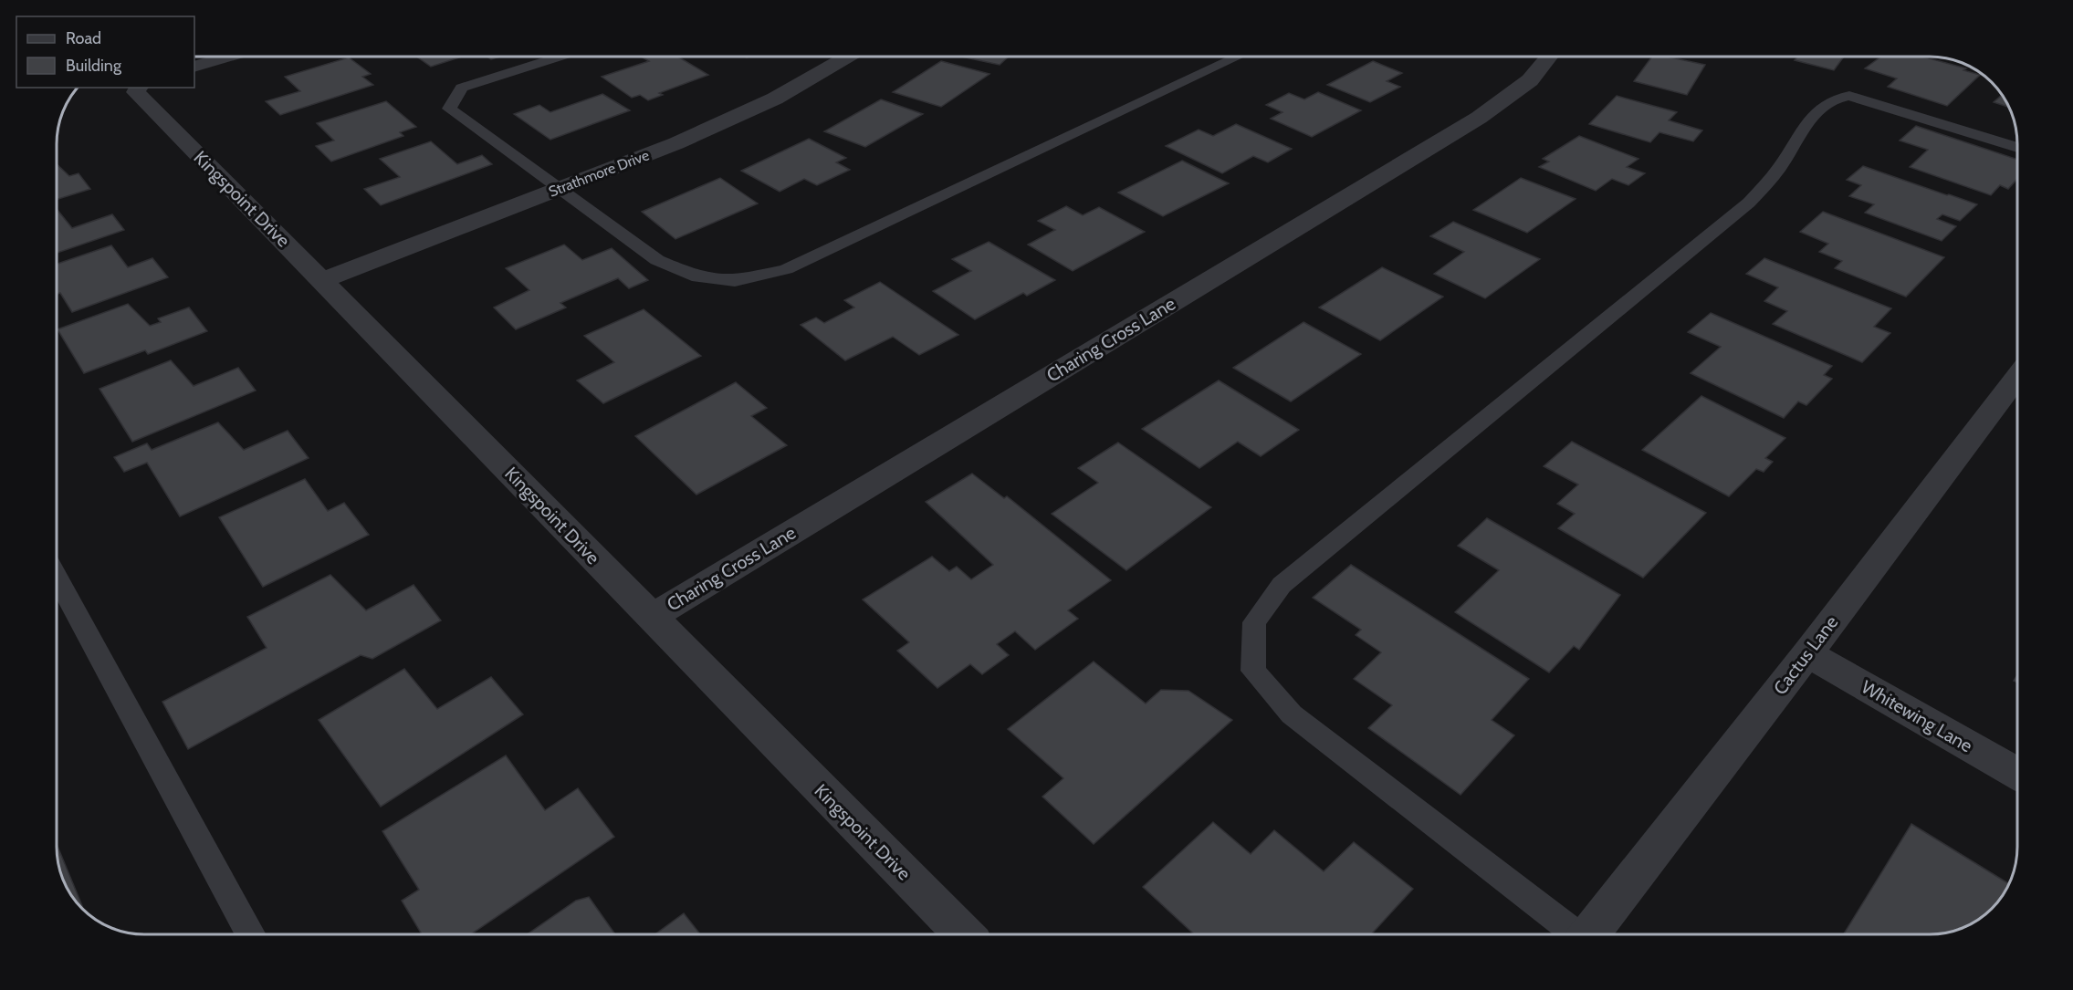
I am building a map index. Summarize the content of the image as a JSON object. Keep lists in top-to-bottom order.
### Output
{
  "streets": {
    "street": [
      "Strathmore Drive",
      "Kingspoint Drive",
      "Charing Cross Lane",
      "Cactus Lane",
      "Whitewing Lane"
    ]
  },
  "crossings": [
    ["Strathmore Drive", "Kingspoint Drive"],
    ["Kingspoint Drive", "Charing Cross Lane"],
    ["Cactus Lane", "Whitewing Lane"]
  ],
  "legend": ["Road", "Building"]
}
